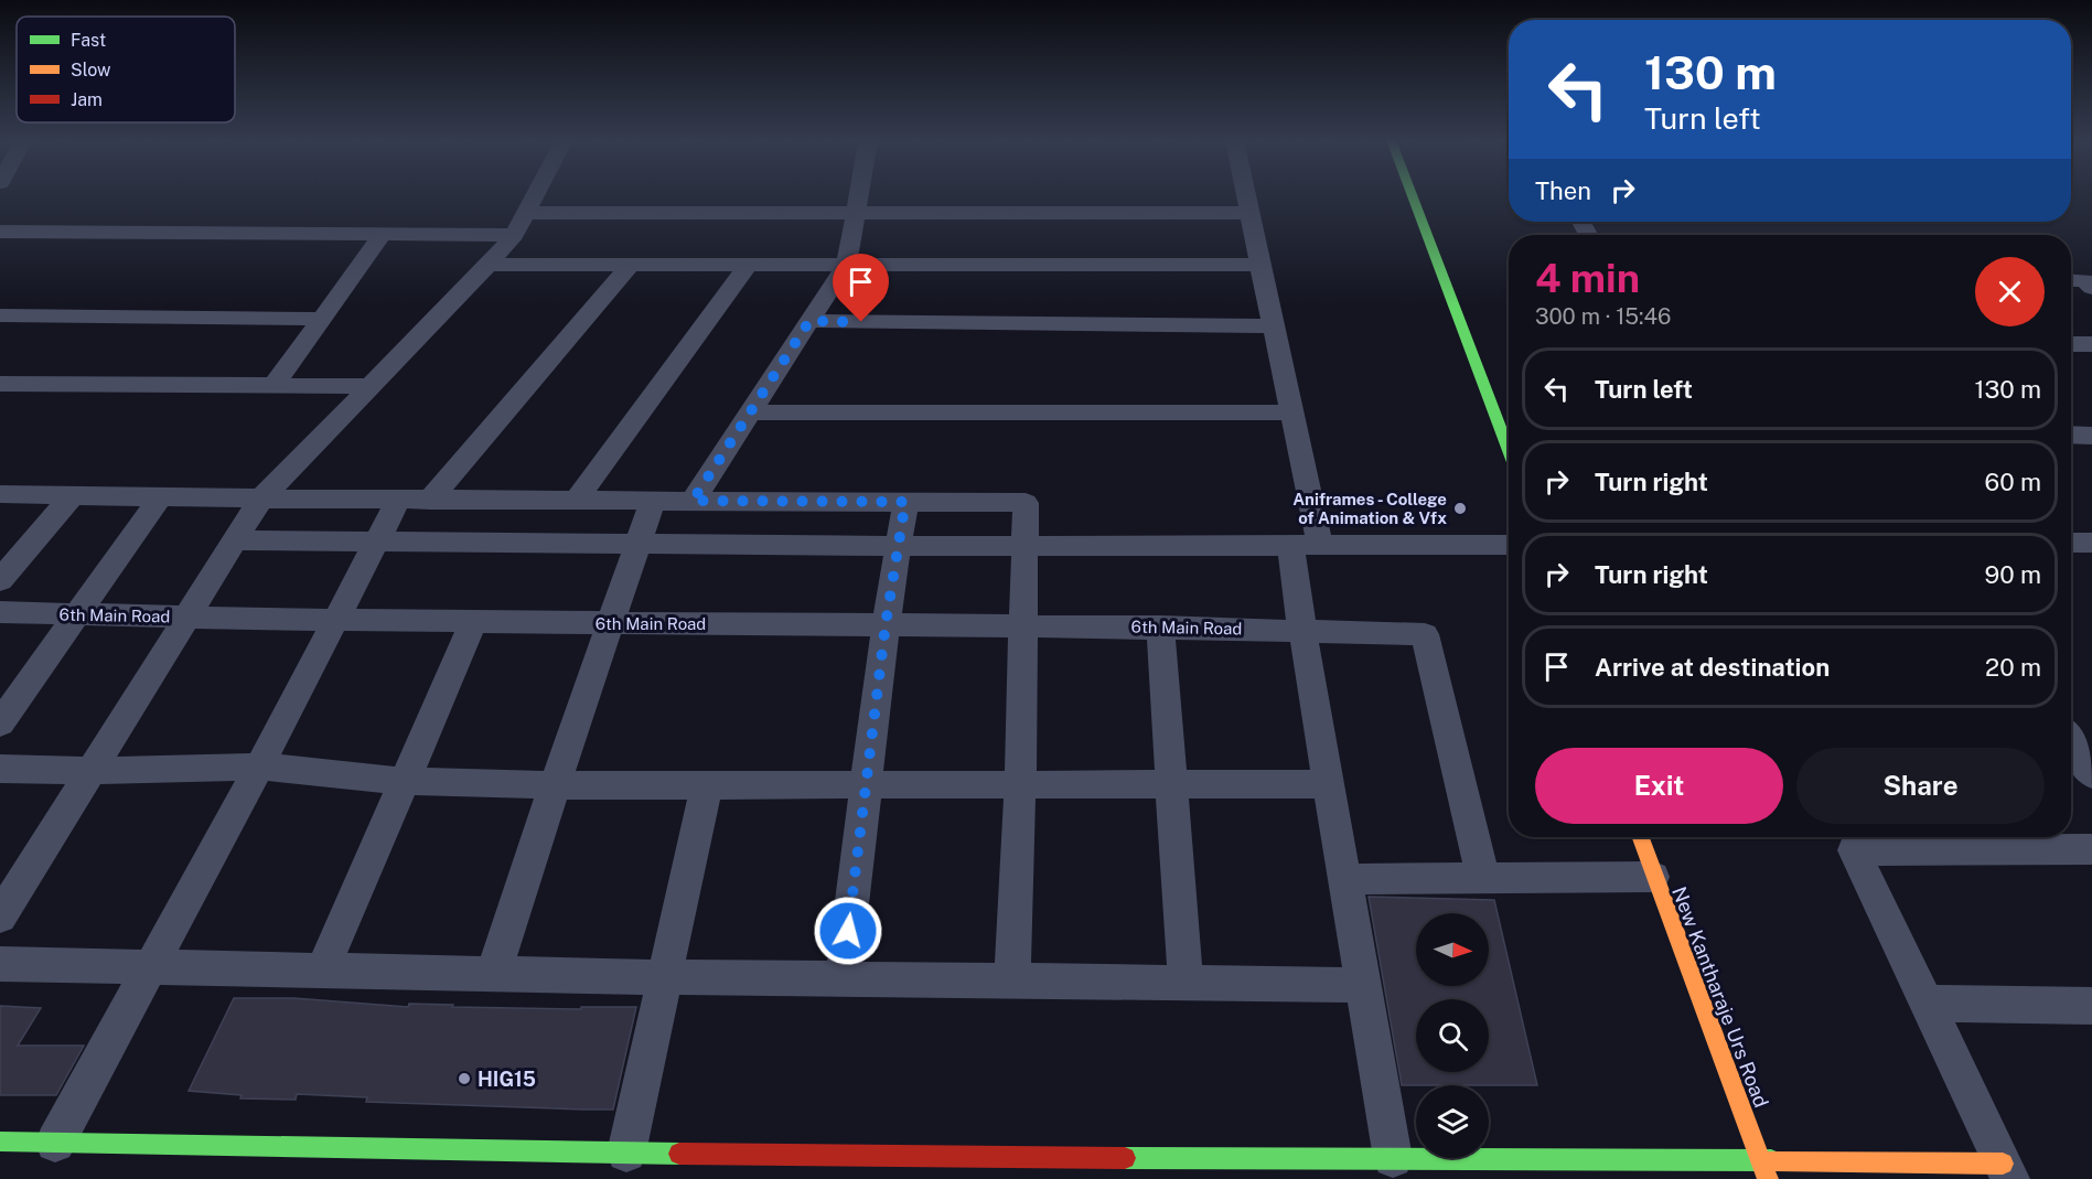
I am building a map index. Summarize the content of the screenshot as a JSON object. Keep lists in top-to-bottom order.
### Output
{
  "streets": {
    "street": ["6th Main Road", "New Kantharaje Urs Road"]
  },
  "places": ["Aniframes - College of Animation & Vfx", "HIG15"],
  "legend": ["Fast", "Slow", "Jam"],
  "north": "right",
  "page": {
    "turn": ["130 m", "Turn left"],
    "then": "Then",
    "heading": ["4 min", "300 m · 15:46"],
    "list": [
      {
        "name": "Turn left",
        "value": "130 m"
      },
      {
        "name": "Turn right",
        "value": "60 m"
      },
      {
        "name": "Turn right",
        "value": "90 m"
      },
      {
        "name": "Arrive at destination",
        "value": "20 m"
      }
    ],
    "buttons": ["Exit", "Share"]
  }
}
